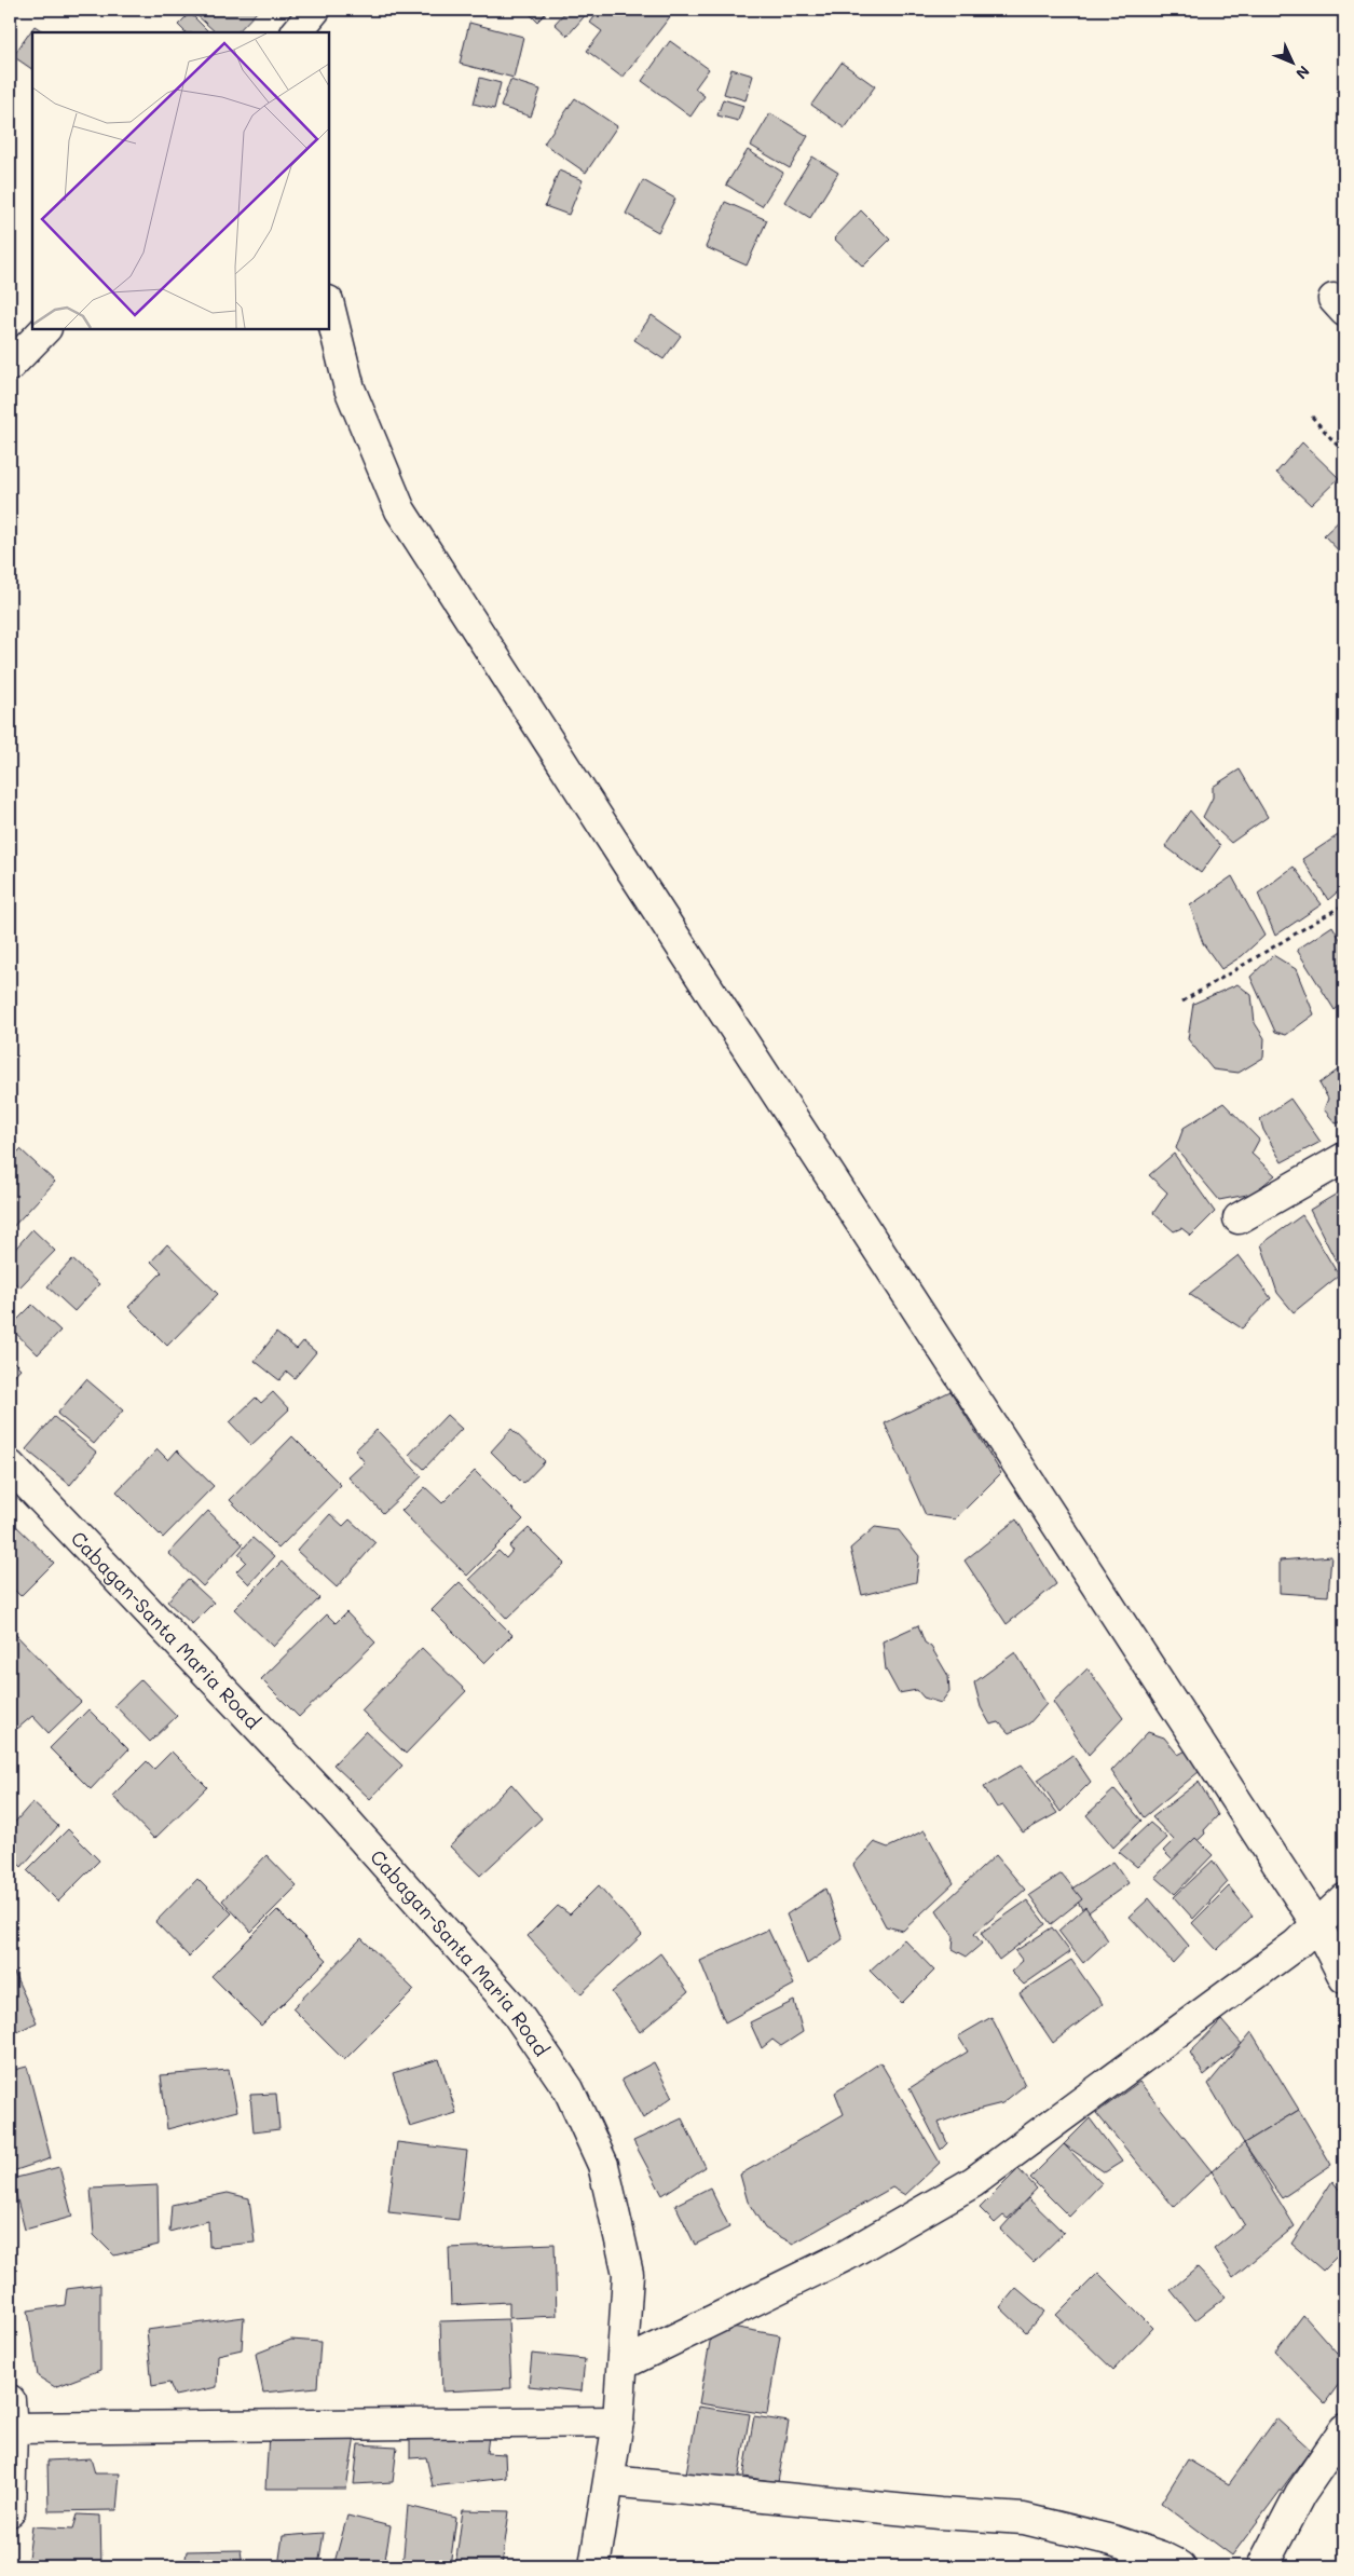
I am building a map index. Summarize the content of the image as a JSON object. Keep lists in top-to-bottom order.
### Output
{
  "streets": {
    "street": ["Cabagan-Santa Maria Road"]
  },
  "north": "bottom right"
}
